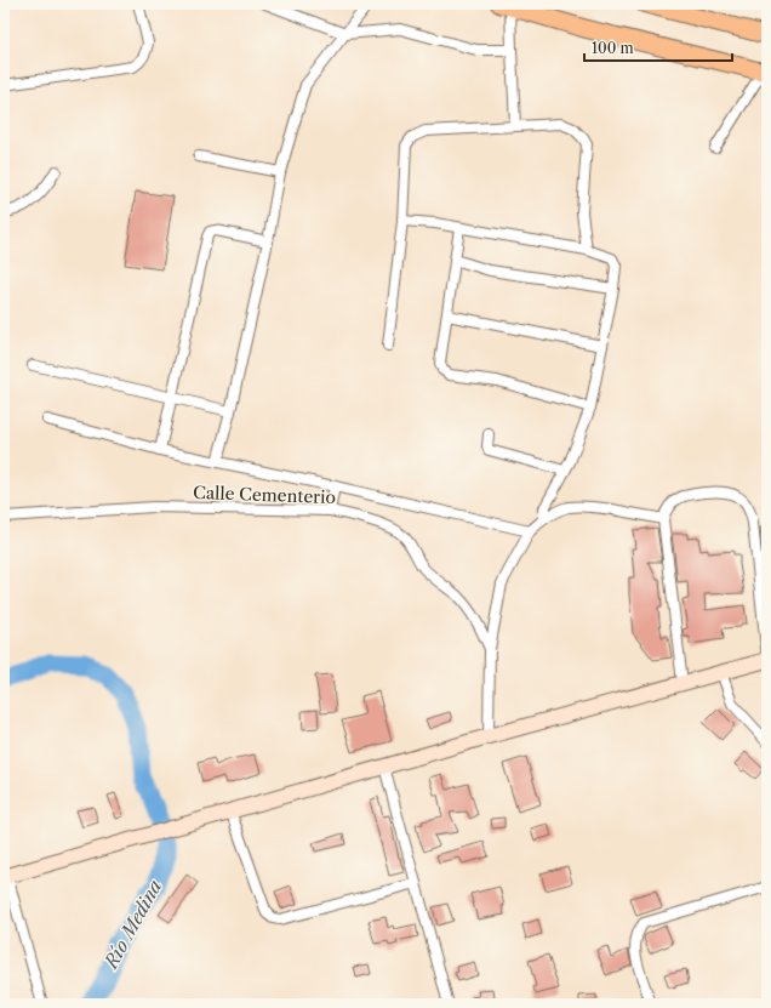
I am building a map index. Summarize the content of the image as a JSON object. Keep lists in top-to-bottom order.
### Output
{
  "streets": {
    "street": ["Calle Cementerio"]
  },
  "water": ["Río Medina"],
  "scale_bar": "100 m"
}
